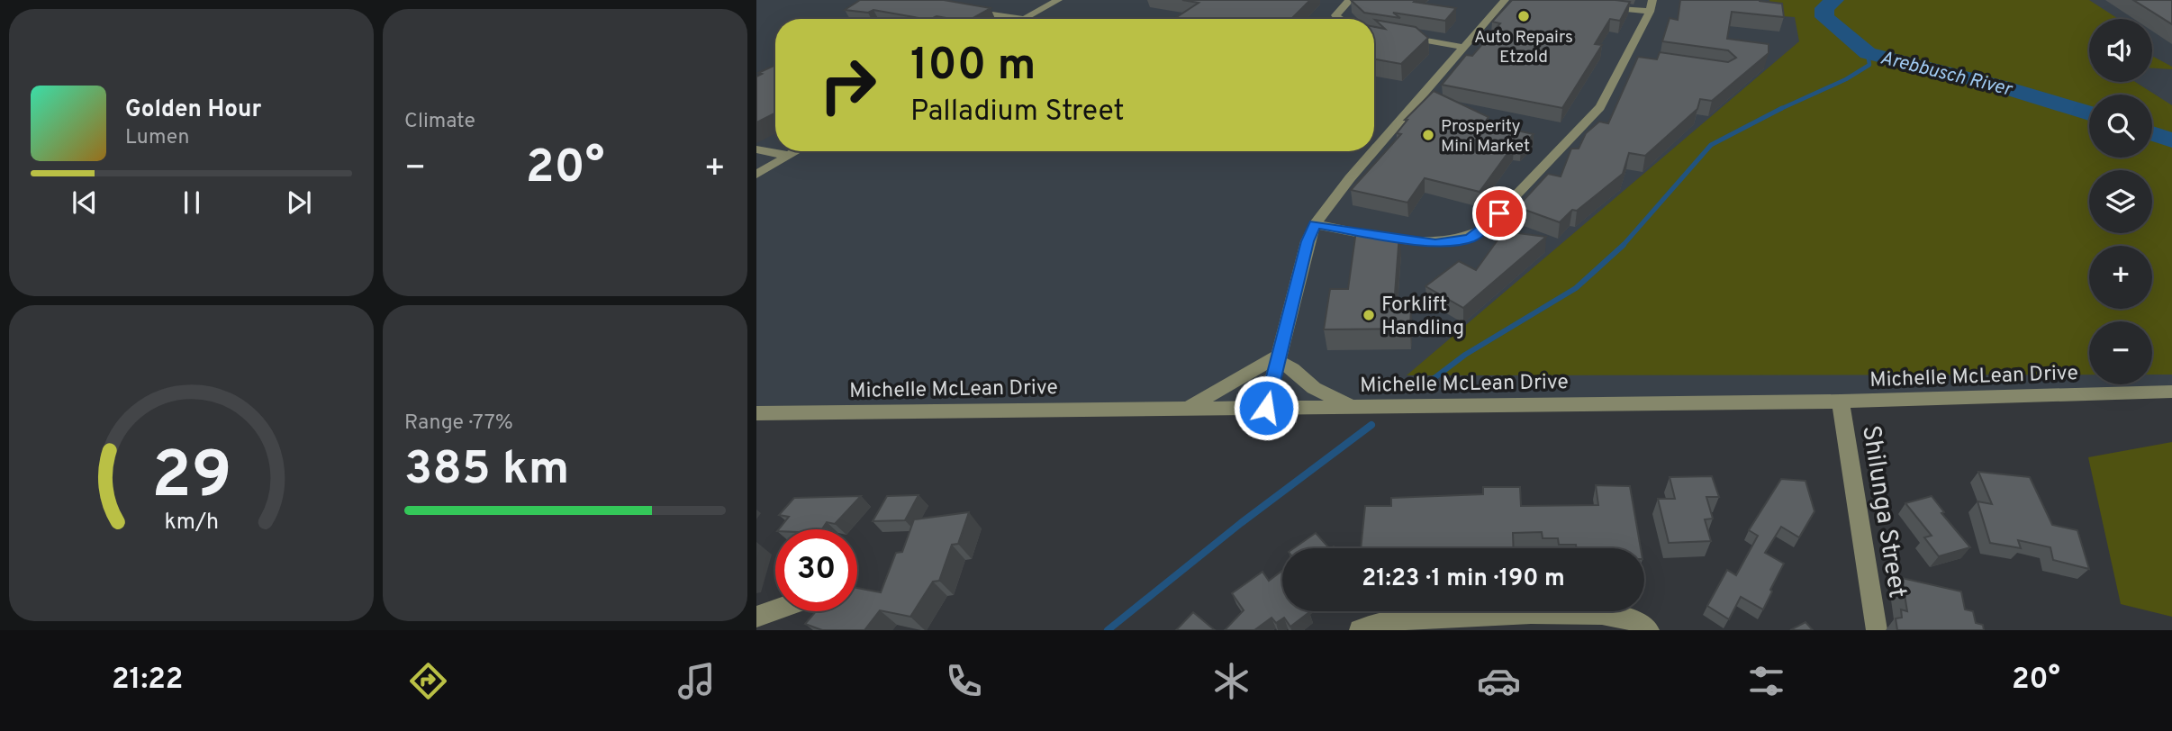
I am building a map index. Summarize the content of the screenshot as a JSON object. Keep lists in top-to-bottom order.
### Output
{
  "streets": {
    "street": ["Michelle McLean Drive", "Shilunga Street"]
  },
  "crossings": [
    ["Michelle McLean Drive", "Shilunga Street"]
  ],
  "water": ["Arebbusch River"],
  "places": ["Auto Repairs Etzold", "Prosperity Mini Market", "Forklift Handling"],
  "page": {
    "tile": [
      "Climate",
      ["Range · 77%", "385 km"]
    ],
    "map_buttons": ["+", "−"],
    "turn": ["100 m", "Palladium Street"],
    "song": ["Golden Hour", "Lumen"],
    "heat": ["−", "20°", "+"],
    "limit": "30",
    "trip": "21:23 · 1 min · 190 m",
    "tabs": ["21:22", "20°"],
    "gauge": ["29", "km/h"]
  }
}
